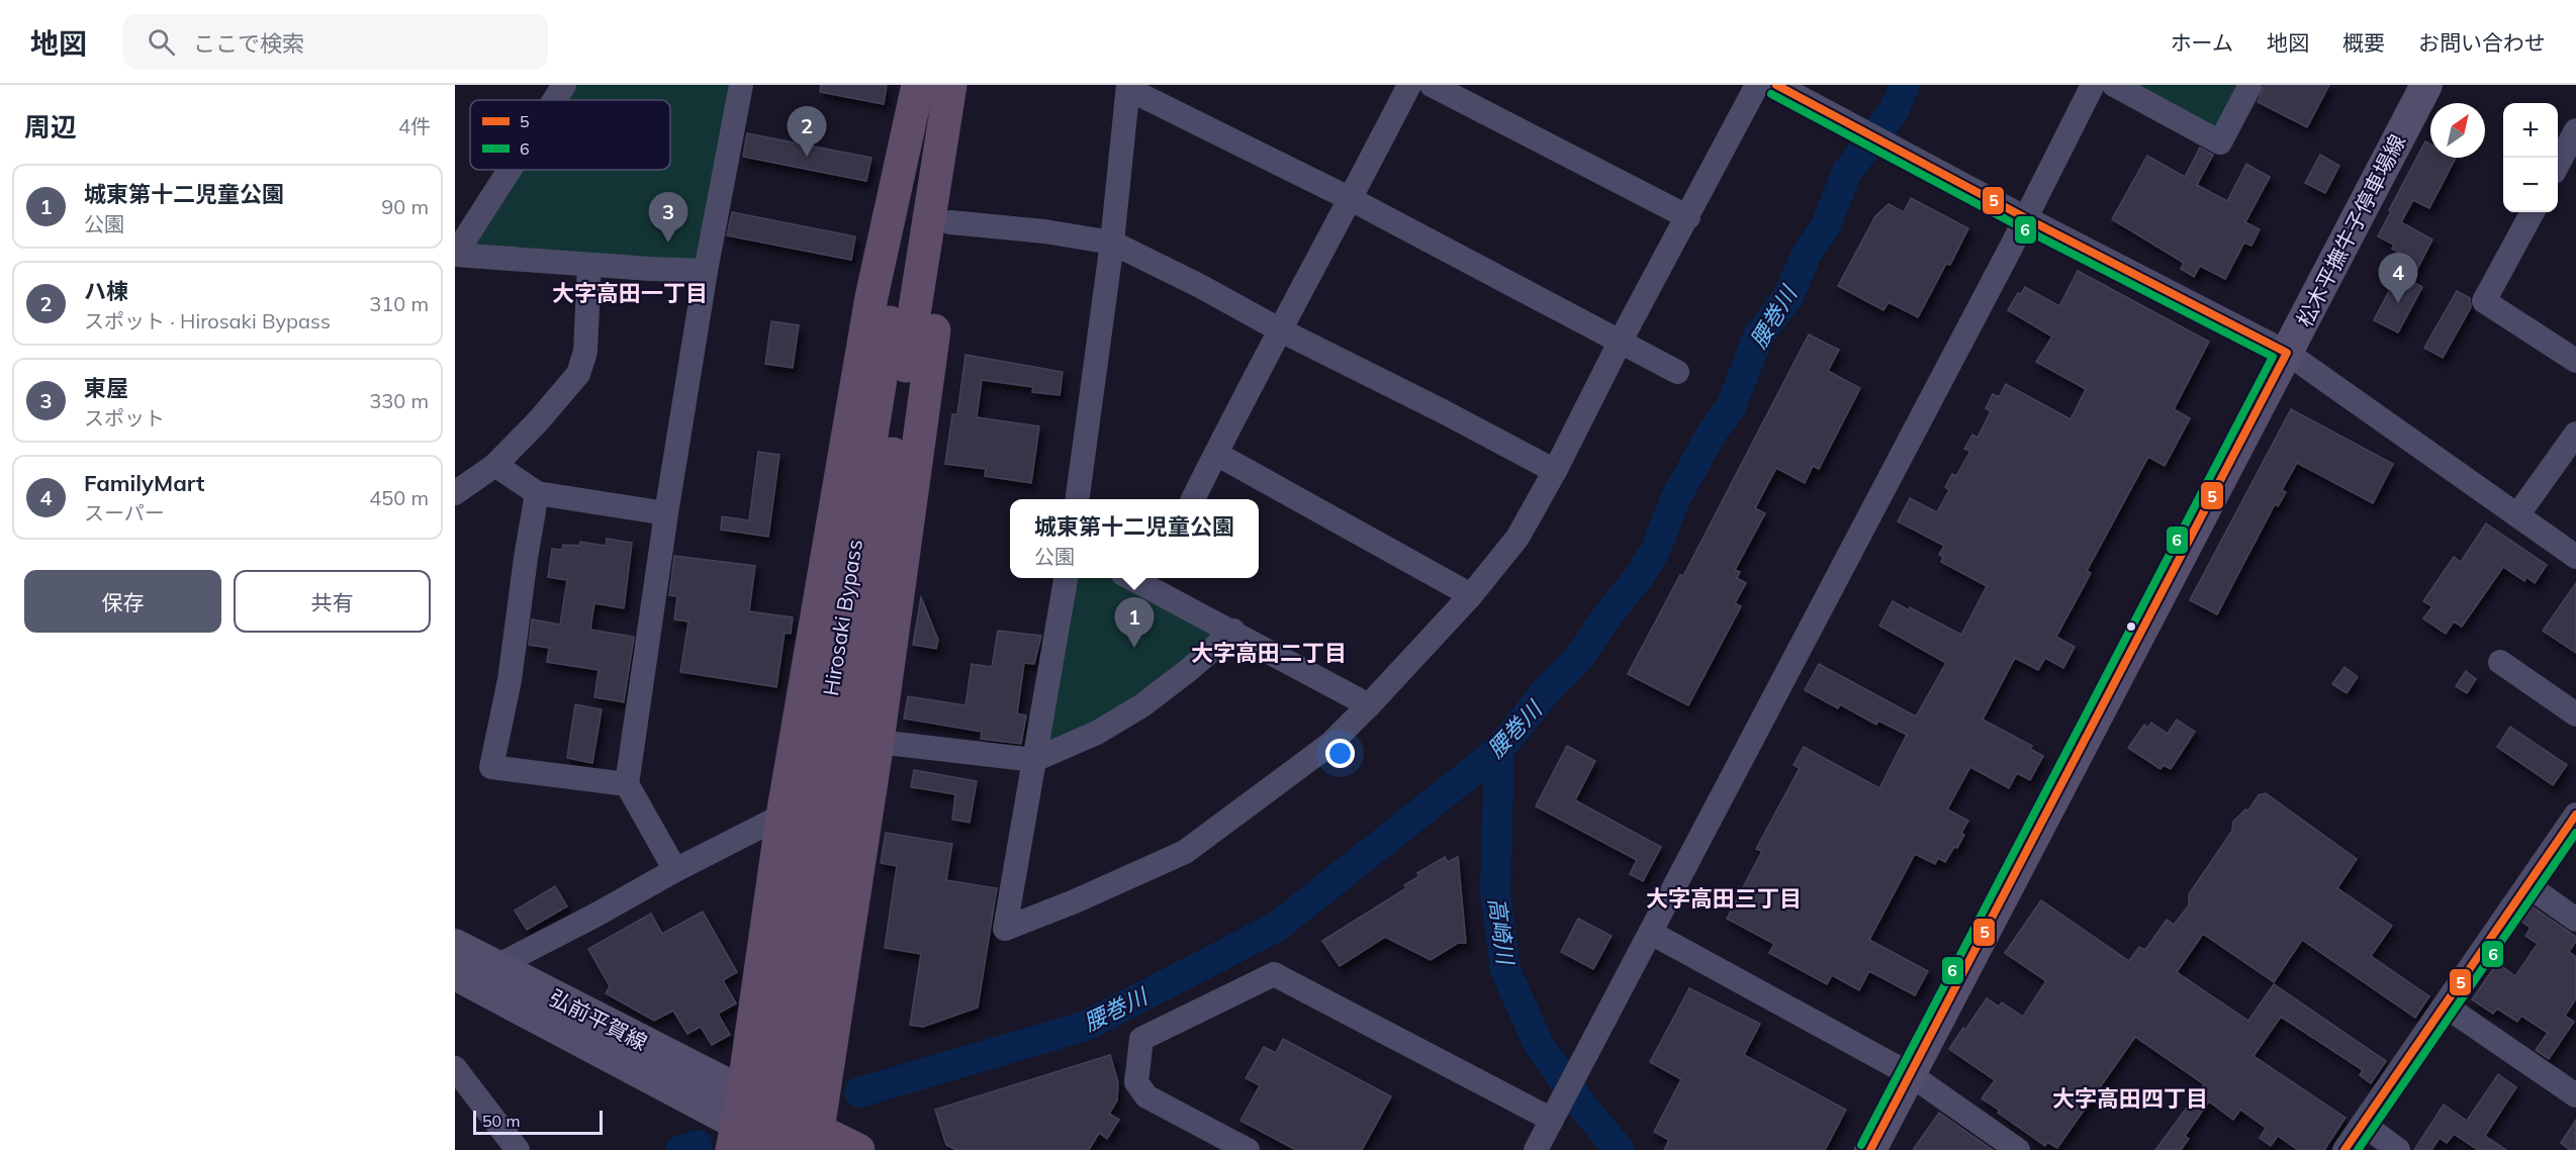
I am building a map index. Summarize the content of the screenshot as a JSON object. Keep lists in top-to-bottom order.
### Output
{
  "streets": {
    "highway": ["Hirosaki Bypass"],
    "main road": ["松木平撫牛子停車場線", "弘前平賀線"]
  },
  "districts": [
    "大字高田一丁目",
    "大字高田二丁目",
    "大字高田三丁目",
    "大字高田四丁目"
  ],
  "water": ["腰巻川", "高崎川"],
  "lines": ["transit line 5", "transit line 6"],
  "legend": ["5", "6"],
  "scale_bar": "50 m",
  "north": "top right",
  "page": {
    "header": "地図",
    "search": "ここで検索",
    "nav": [
      "ホーム",
      "地図",
      "概要",
      "お問い合わせ"
    ],
    "heading": ["周辺", "4件"],
    "map_buttons": ["+", "−"],
    "pins": [
      "2",
      "3",
      "4",
      "1"
    ],
    "list": [
      {
        "mark": "1",
        "name": "城東第十二児童公園",
        "note": "公園",
        "value": "90 m"
      },
      {
        "mark": "2",
        "name": "ハ棟",
        "note": "スポット · Hirosaki Bypass",
        "value": "310 m"
      },
      {
        "mark": "3",
        "name": "東屋",
        "note": "スポット",
        "value": "330 m"
      },
      {
        "mark": "4",
        "name": "FamilyMart",
        "note": "スーパー",
        "value": "450 m"
      }
    ],
    "popup": ["城東第十二児童公園", "公園"],
    "buttons": ["保存", "共有"],
    "scale": "50 m"
  }
}
